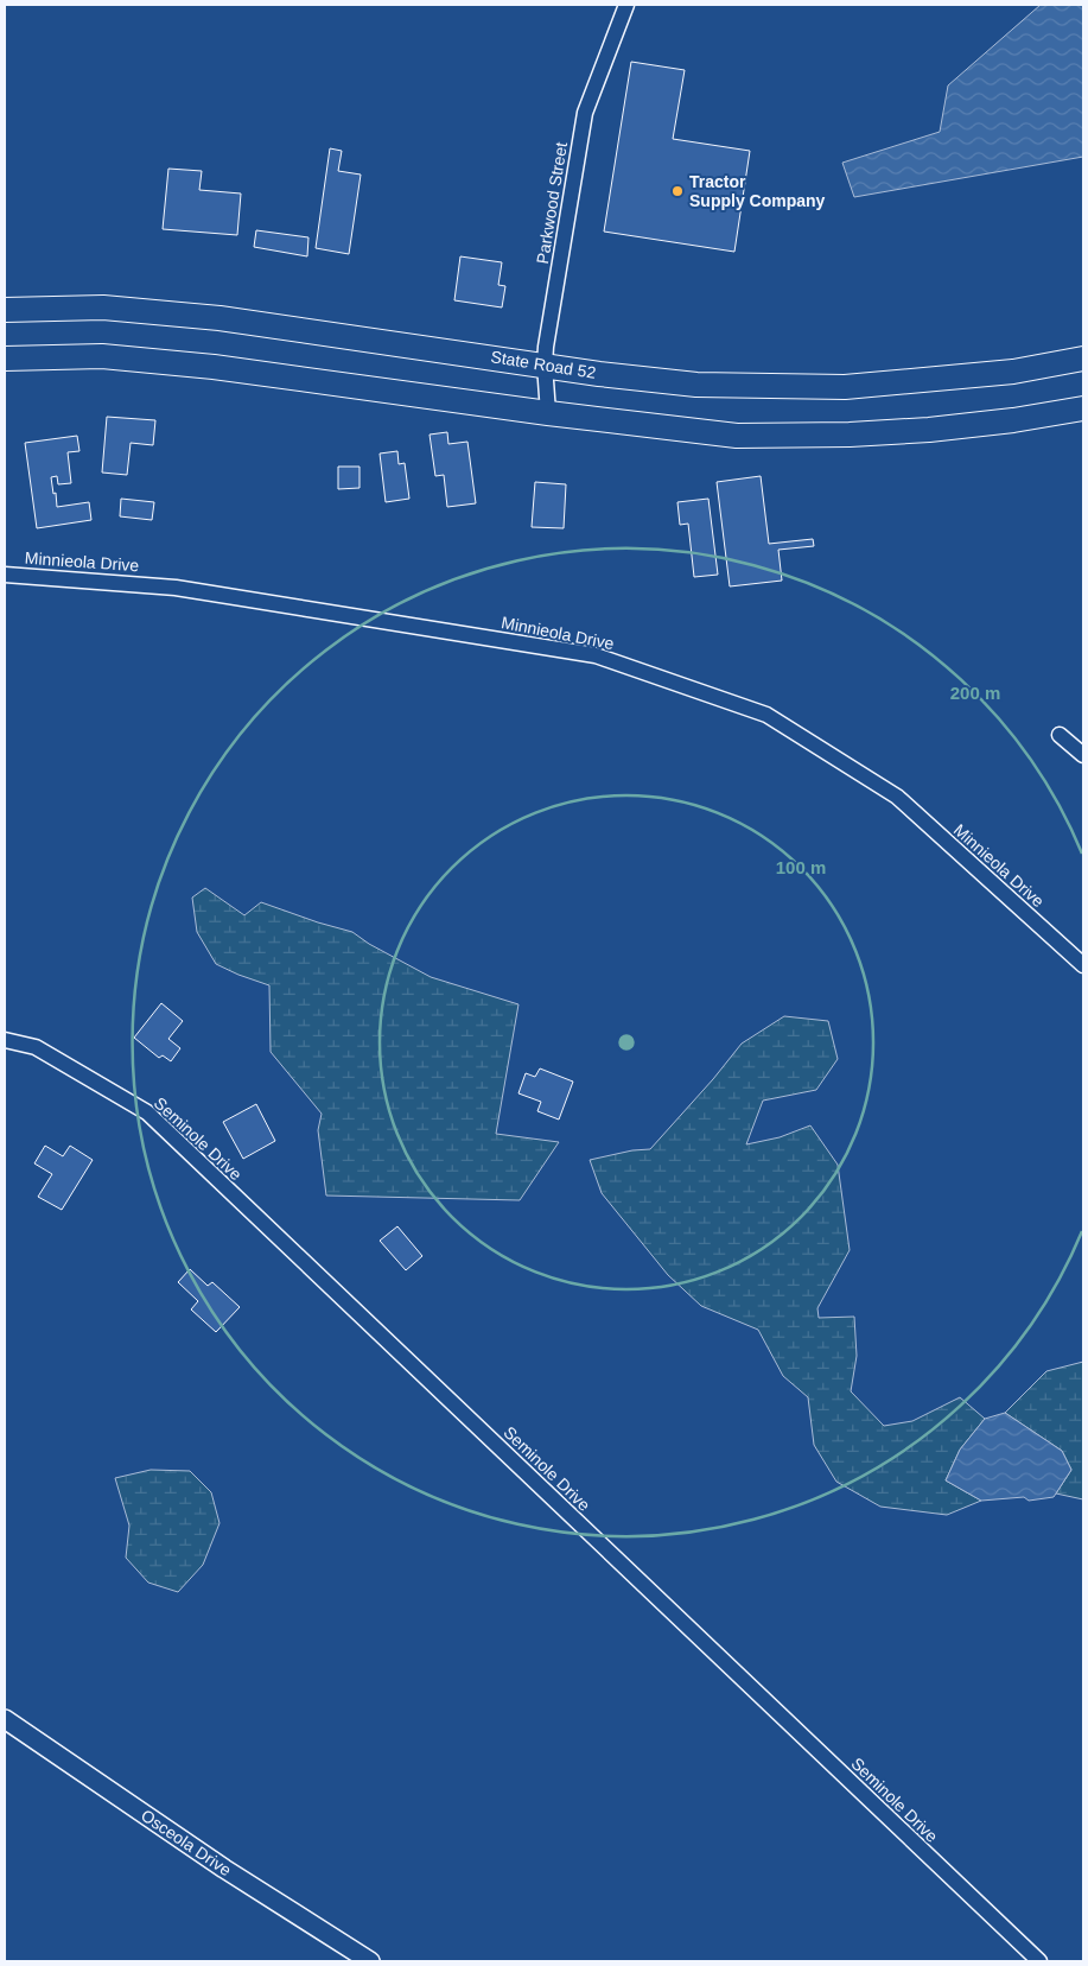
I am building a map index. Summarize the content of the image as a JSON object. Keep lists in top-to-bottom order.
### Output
{
  "streets": {
    "main road": ["State Road 52"],
    "street": [
      "Parkwood Street",
      "Minnieola Drive",
      "Seminole Drive",
      "Osceola Drive"
    ]
  },
  "crossings": [
    ["Parkwood Street", "State Road 52"]
  ],
  "places": ["Tractor Supply Company"],
  "rings": ["200 m", "100 m"]
}
